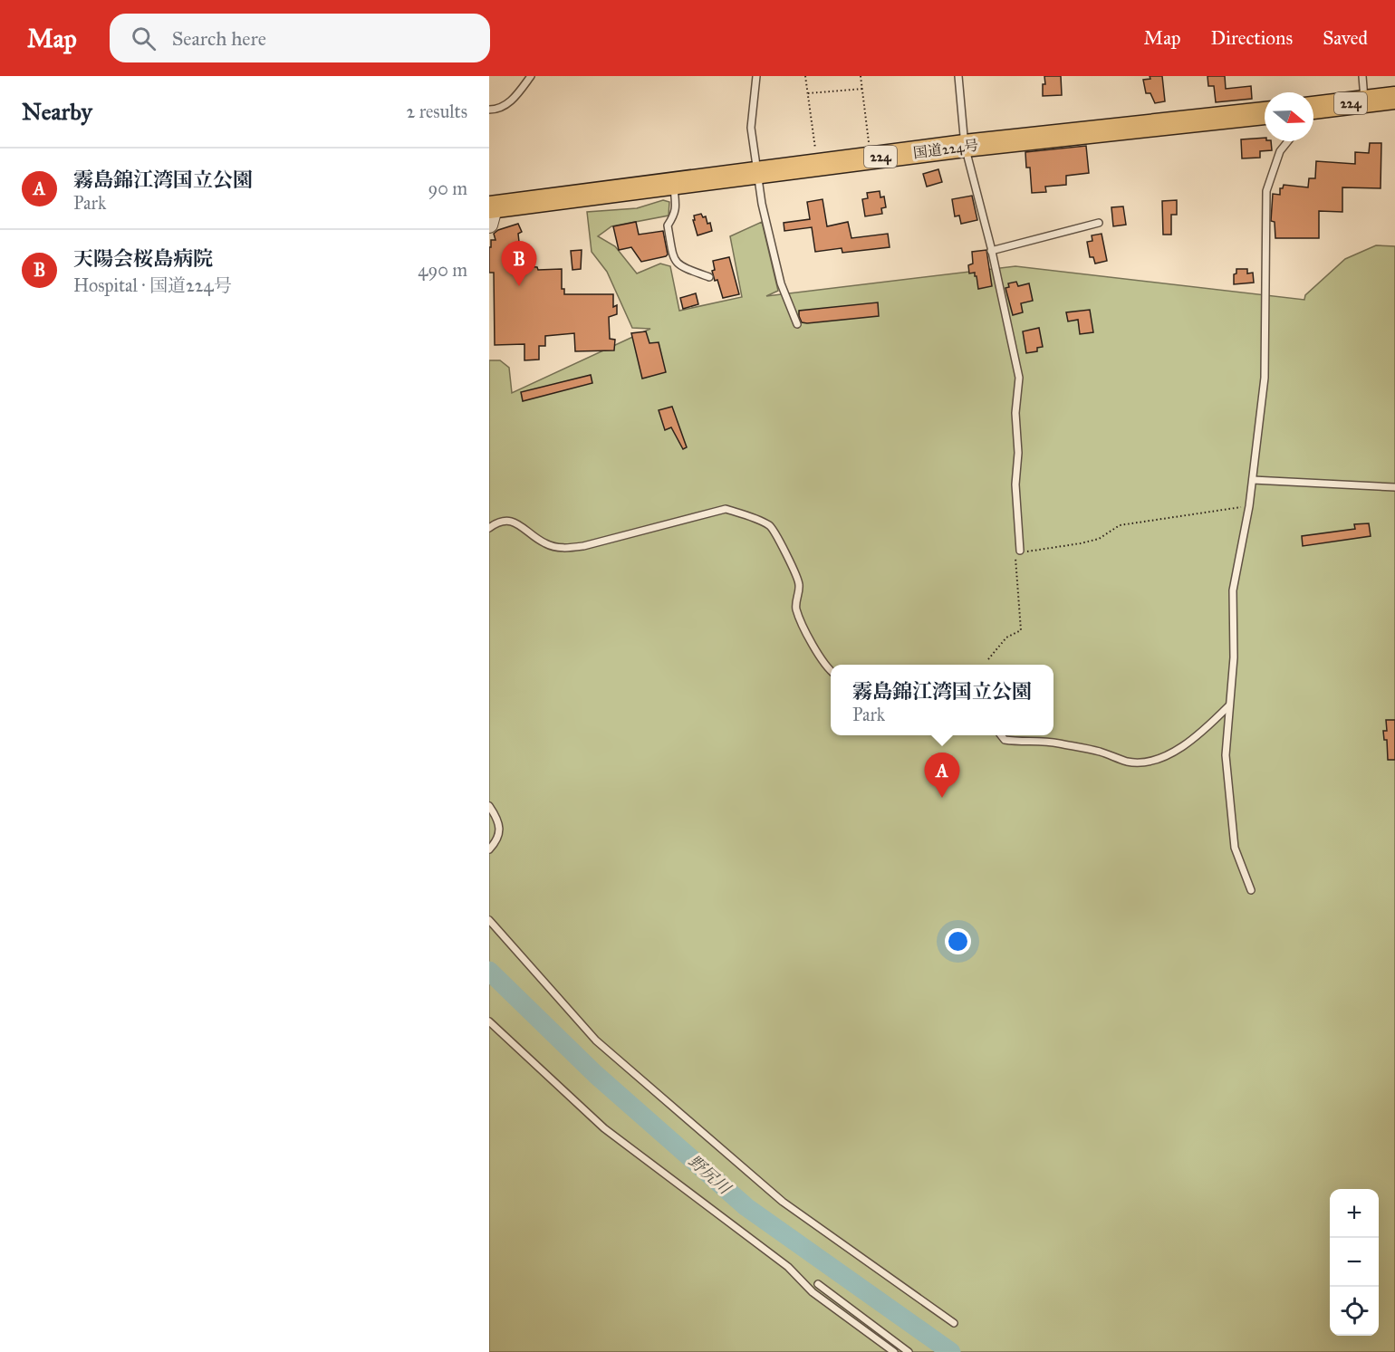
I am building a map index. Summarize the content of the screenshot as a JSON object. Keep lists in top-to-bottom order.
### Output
{
  "streets": {
    "highway": ["224", "国道224号"]
  },
  "water": ["野尻川"],
  "north": "right",
  "page": {
    "header": "Map",
    "search": "Search here",
    "nav": ["Map", "Directions", "Saved"],
    "heading": ["Nearby", "2 results"],
    "list": [
      {
        "mark": "A",
        "name": "霧島錦江湾国立公園",
        "note": "Park",
        "value": "90 m"
      },
      {
        "mark": "B",
        "name": "天陽会桜島病院",
        "note": "Hospital · 国道224号",
        "value": "490 m"
      }
    ],
    "pins": ["B", "A"],
    "popup": ["霧島錦江湾国立公園", "Park"],
    "map_buttons": ["+", "−"]
  }
}
